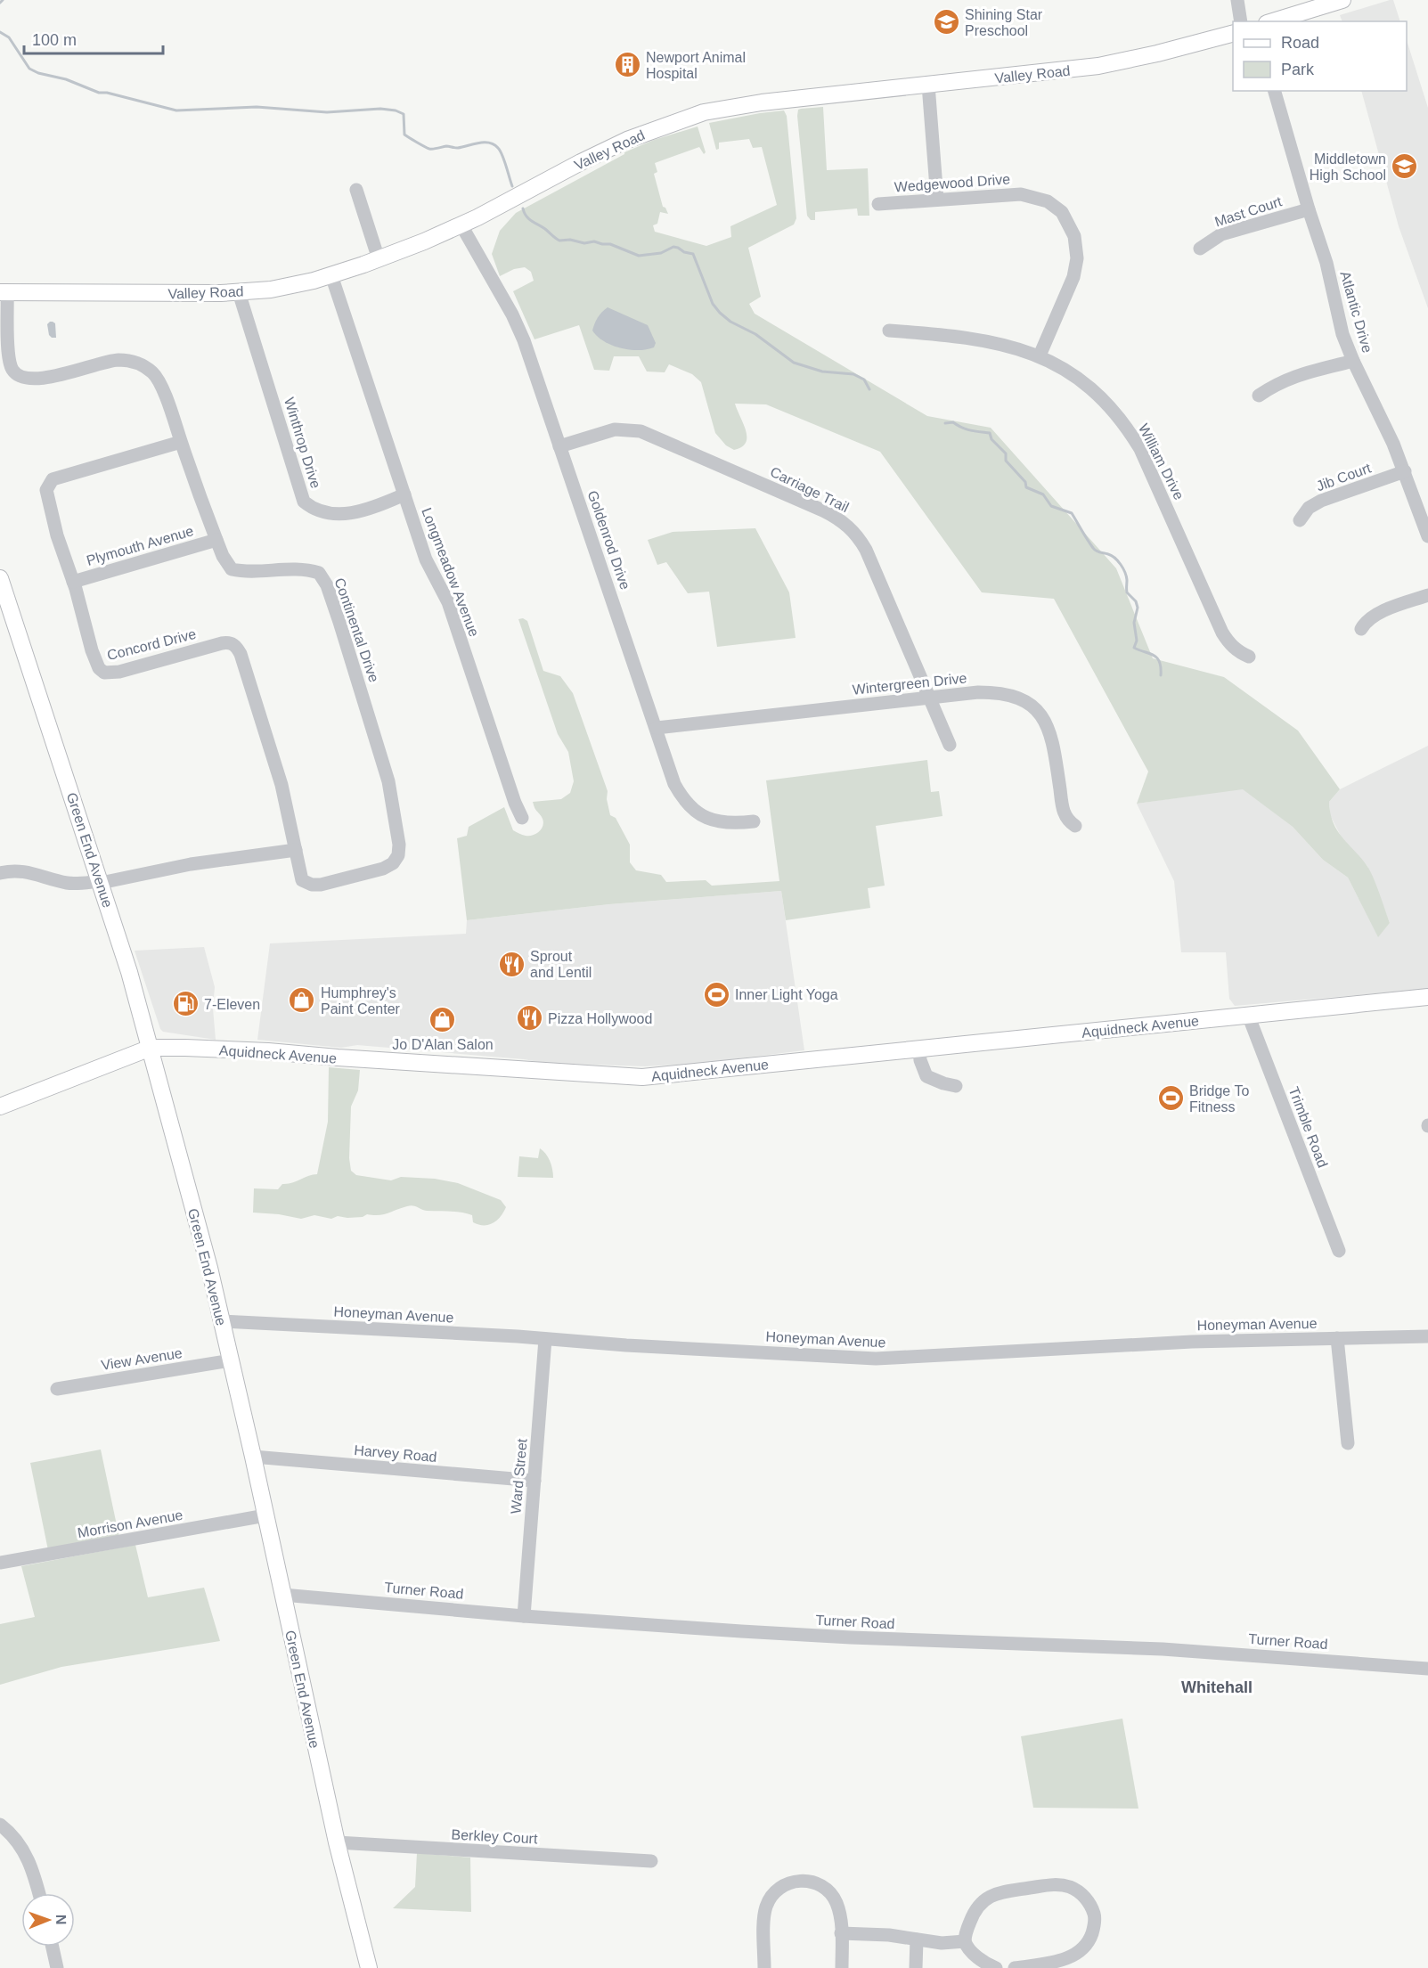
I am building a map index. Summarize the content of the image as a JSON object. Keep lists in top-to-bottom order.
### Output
{
  "streets": {
    "main road": ["Valley Road", "Green End Avenue", "Aquidneck Avenue"],
    "street": [
      "Wedgewood Drive",
      "Mast Court",
      "Atlantic Drive",
      "Winthrop Drive",
      "William Drive",
      "Jib Court",
      "Carriage Trail",
      "Goldenrod Drive",
      "Plymouth Avenue",
      "Longmeadow Avenue",
      "Continental Drive",
      "Concord Drive",
      "Wintergreen Drive",
      "Trimble Road",
      "Honeyman Avenue",
      "View Avenue",
      "Harvey Road",
      "Ward Street",
      "Morrison Avenue",
      "Turner Road",
      "Berkley Court"
    ]
  },
  "crossings": [
    ["Valley Road", "Winthrop Drive"],
    ["Valley Road", "Goldenrod Drive"],
    ["Valley Road", "Longmeadow Avenue"],
    ["Valley Road", "Continental Drive"],
    ["Wedgewood Drive", "William Drive"],
    ["Mast Court", "Atlantic Drive"],
    ["Atlantic Drive", "Jib Court"],
    ["Winthrop Drive", "Longmeadow Avenue"],
    ["Carriage Trail", "Goldenrod Drive"],
    ["Carriage Trail", "Wintergreen Drive"],
    ["Goldenrod Drive", "Wintergreen Drive"],
    ["Plymouth Avenue", "Continental Drive"],
    ["Plymouth Avenue", "Concord Drive"],
    ["Continental Drive", "Concord Drive"],
    ["Green End Avenue", "Aquidneck Avenue"],
    ["Green End Avenue", "Honeyman Avenue"],
    ["Green End Avenue", "View Avenue"],
    ["Green End Avenue", "Harvey Road"],
    ["Green End Avenue", "Morrison Avenue"],
    ["Green End Avenue", "Turner Road"],
    ["Green End Avenue", "Berkley Court"],
    ["Aquidneck Avenue", "Trimble Road"],
    ["Honeyman Avenue", "Ward Street"],
    ["Harvey Road", "Ward Street"],
    ["Ward Street", "Turner Road"]
  ],
  "districts": ["Whitehall"],
  "places": {
    "school or university": ["Shining Star Preschool", "Middletown High School"],
    "building": ["Newport Animal Hospital"],
    "restaurant": ["Sprout and Lentil", "Pizza Hollywood"],
    "sports": ["Inner Light Yoga", "Bridge To Fitness"],
    "shop": ["Humphrey's Paint Center", "Jo D'Alan Salon"],
    "fuel station": ["7-Eleven"]
  },
  "legend": ["Road", "Park"],
  "scale_bar": "100 m",
  "north": "right"
}
